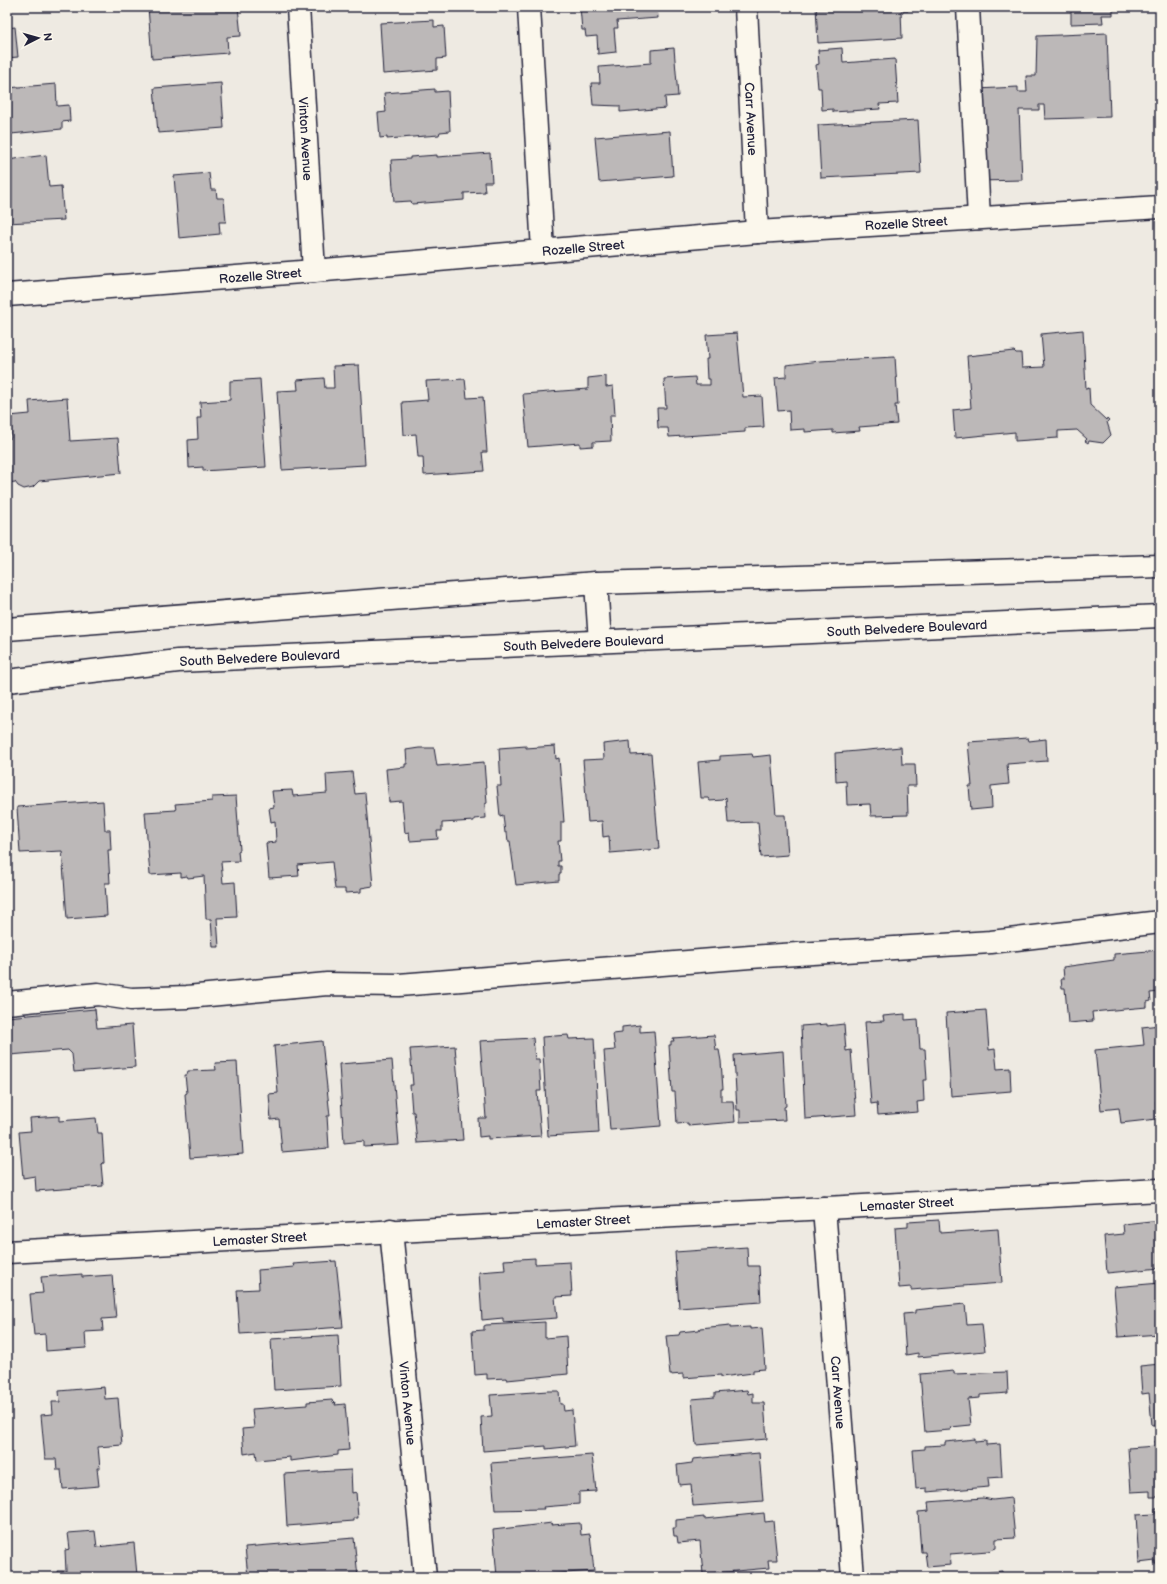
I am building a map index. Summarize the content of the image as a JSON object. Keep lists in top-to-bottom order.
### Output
{
  "streets": {
    "street": [
      "Carr Avenue",
      "Vinton Avenue",
      "Rozelle Street",
      "South Belvedere Boulevard",
      "Lemaster Street"
    ]
  },
  "crossings": [
    ["Carr Avenue", "Rozelle Street"],
    ["Carr Avenue", "Lemaster Street"],
    ["Vinton Avenue", "Rozelle Street"],
    ["Vinton Avenue", "Lemaster Street"]
  ],
  "north": "right"
}
